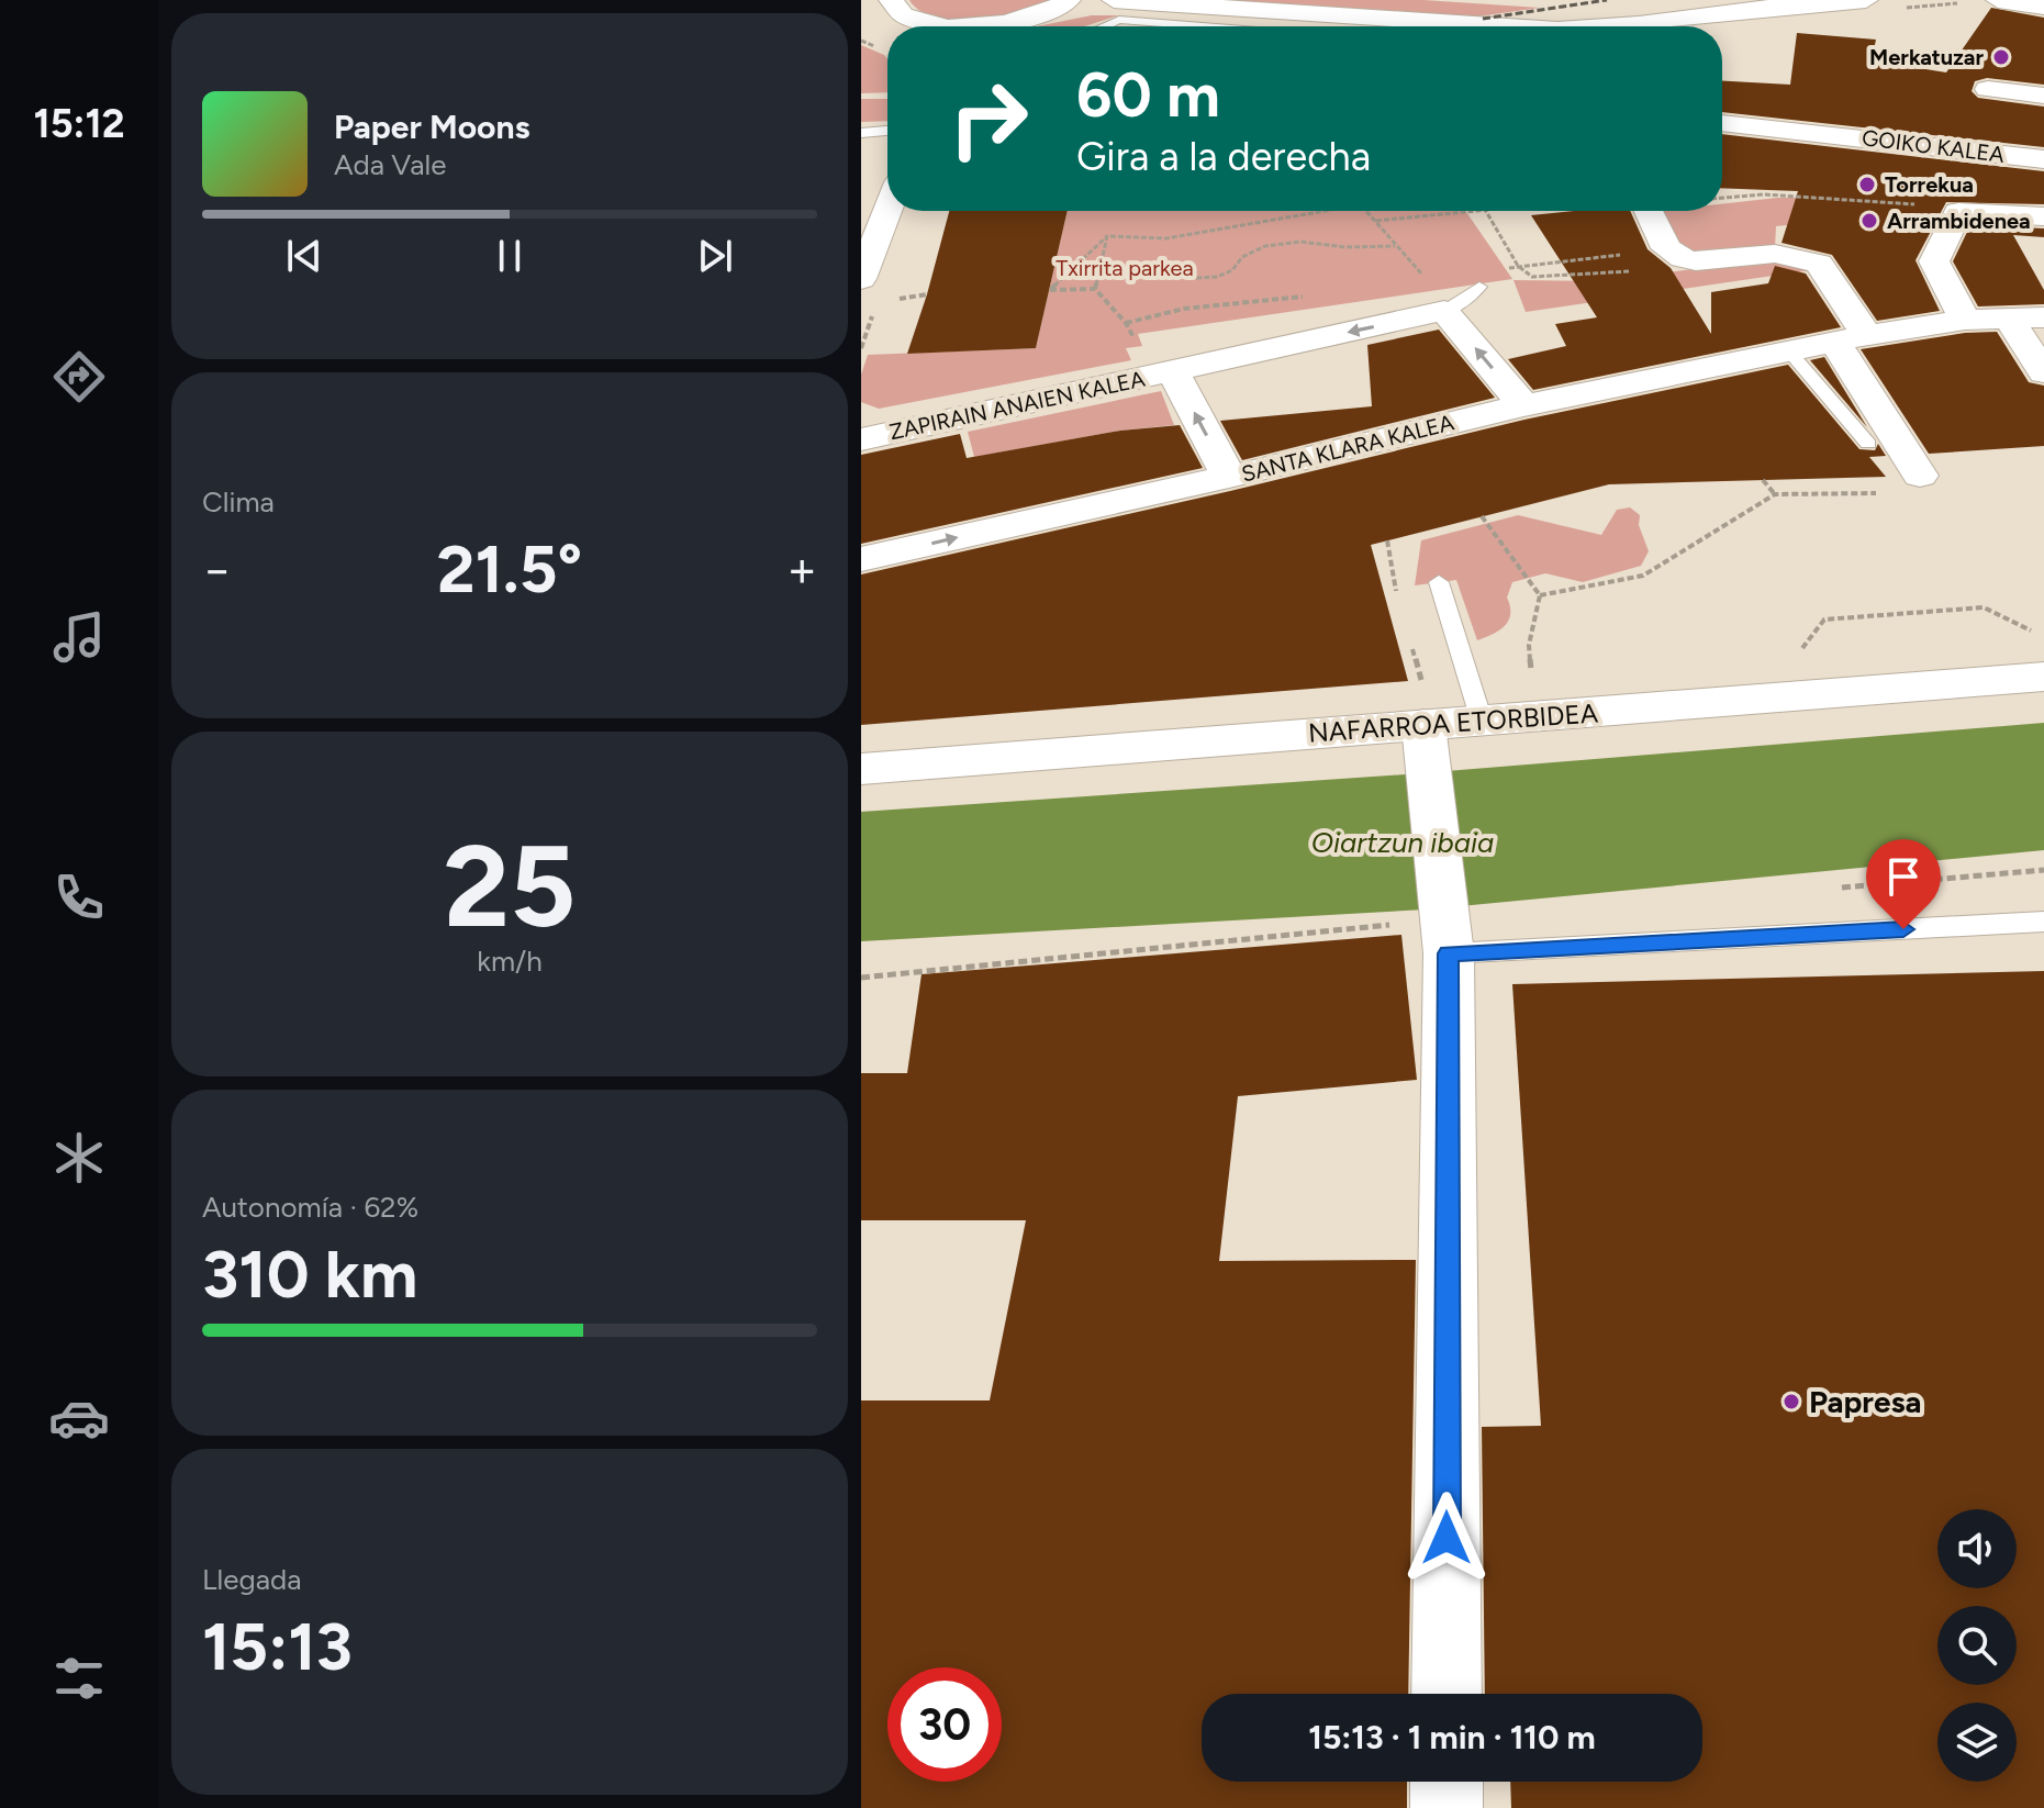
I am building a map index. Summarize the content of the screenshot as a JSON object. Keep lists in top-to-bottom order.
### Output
{
  "streets": {
    "street": [
      "GOIKO KALEA",
      "ZAPIRAIN ANAIEN KALEA",
      "SANTA KLARA KALEA",
      "NAFARROA ETORBIDEA"
    ]
  },
  "crossings": [
    ["ZAPIRAIN ANAIEN KALEA", "SANTA KLARA KALEA"]
  ],
  "water": ["Oiartzun ibaia"],
  "parks": ["Txirrita parkea"],
  "places": [
    "Merkatuzar",
    "Torrekua",
    "Arrambidenea",
    "Papresa"
  ],
  "page": {
    "tabs": "15:12",
    "turn": ["60 m", "Gira a la derecha"],
    "song": ["Paper Moons", "Ada Vale"],
    "tile": [
      "Clima",
      ["25", "km/h"],
      ["Autonomía · 62%", "310 km"],
      ["Llegada", "15:13"]
    ],
    "heat": ["−", "21.5°", "+"],
    "limit": "30",
    "trip": "15:13 · 1 min · 110 m"
  }
}
